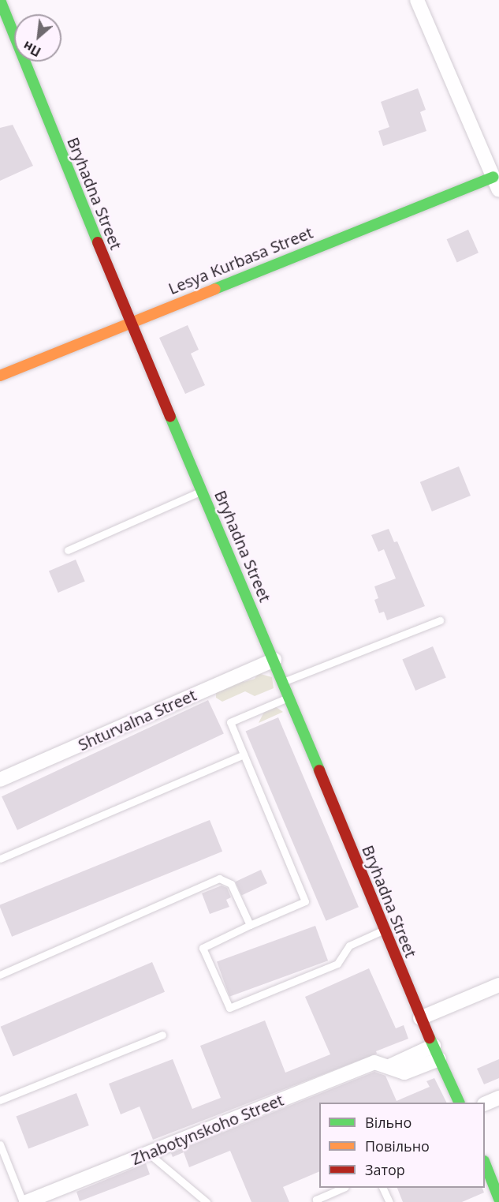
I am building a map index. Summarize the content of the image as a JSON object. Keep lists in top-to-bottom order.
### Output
{
  "streets": {
    "street": [
      "Bryhadna Street",
      "Lesya Kurbasa Street",
      "Shturvalna Street",
      "Zhabotynskoho Street"
    ]
  },
  "crossings": [
    ["Bryhadna Street", "Lesya Kurbasa Street"],
    ["Bryhadna Street", "Shturvalna Street"],
    ["Bryhadna Street", "Zhabotynskoho Street"]
  ],
  "legend": ["Вільно", "Повільно", "Затор"],
  "north": "bottom left"
}
